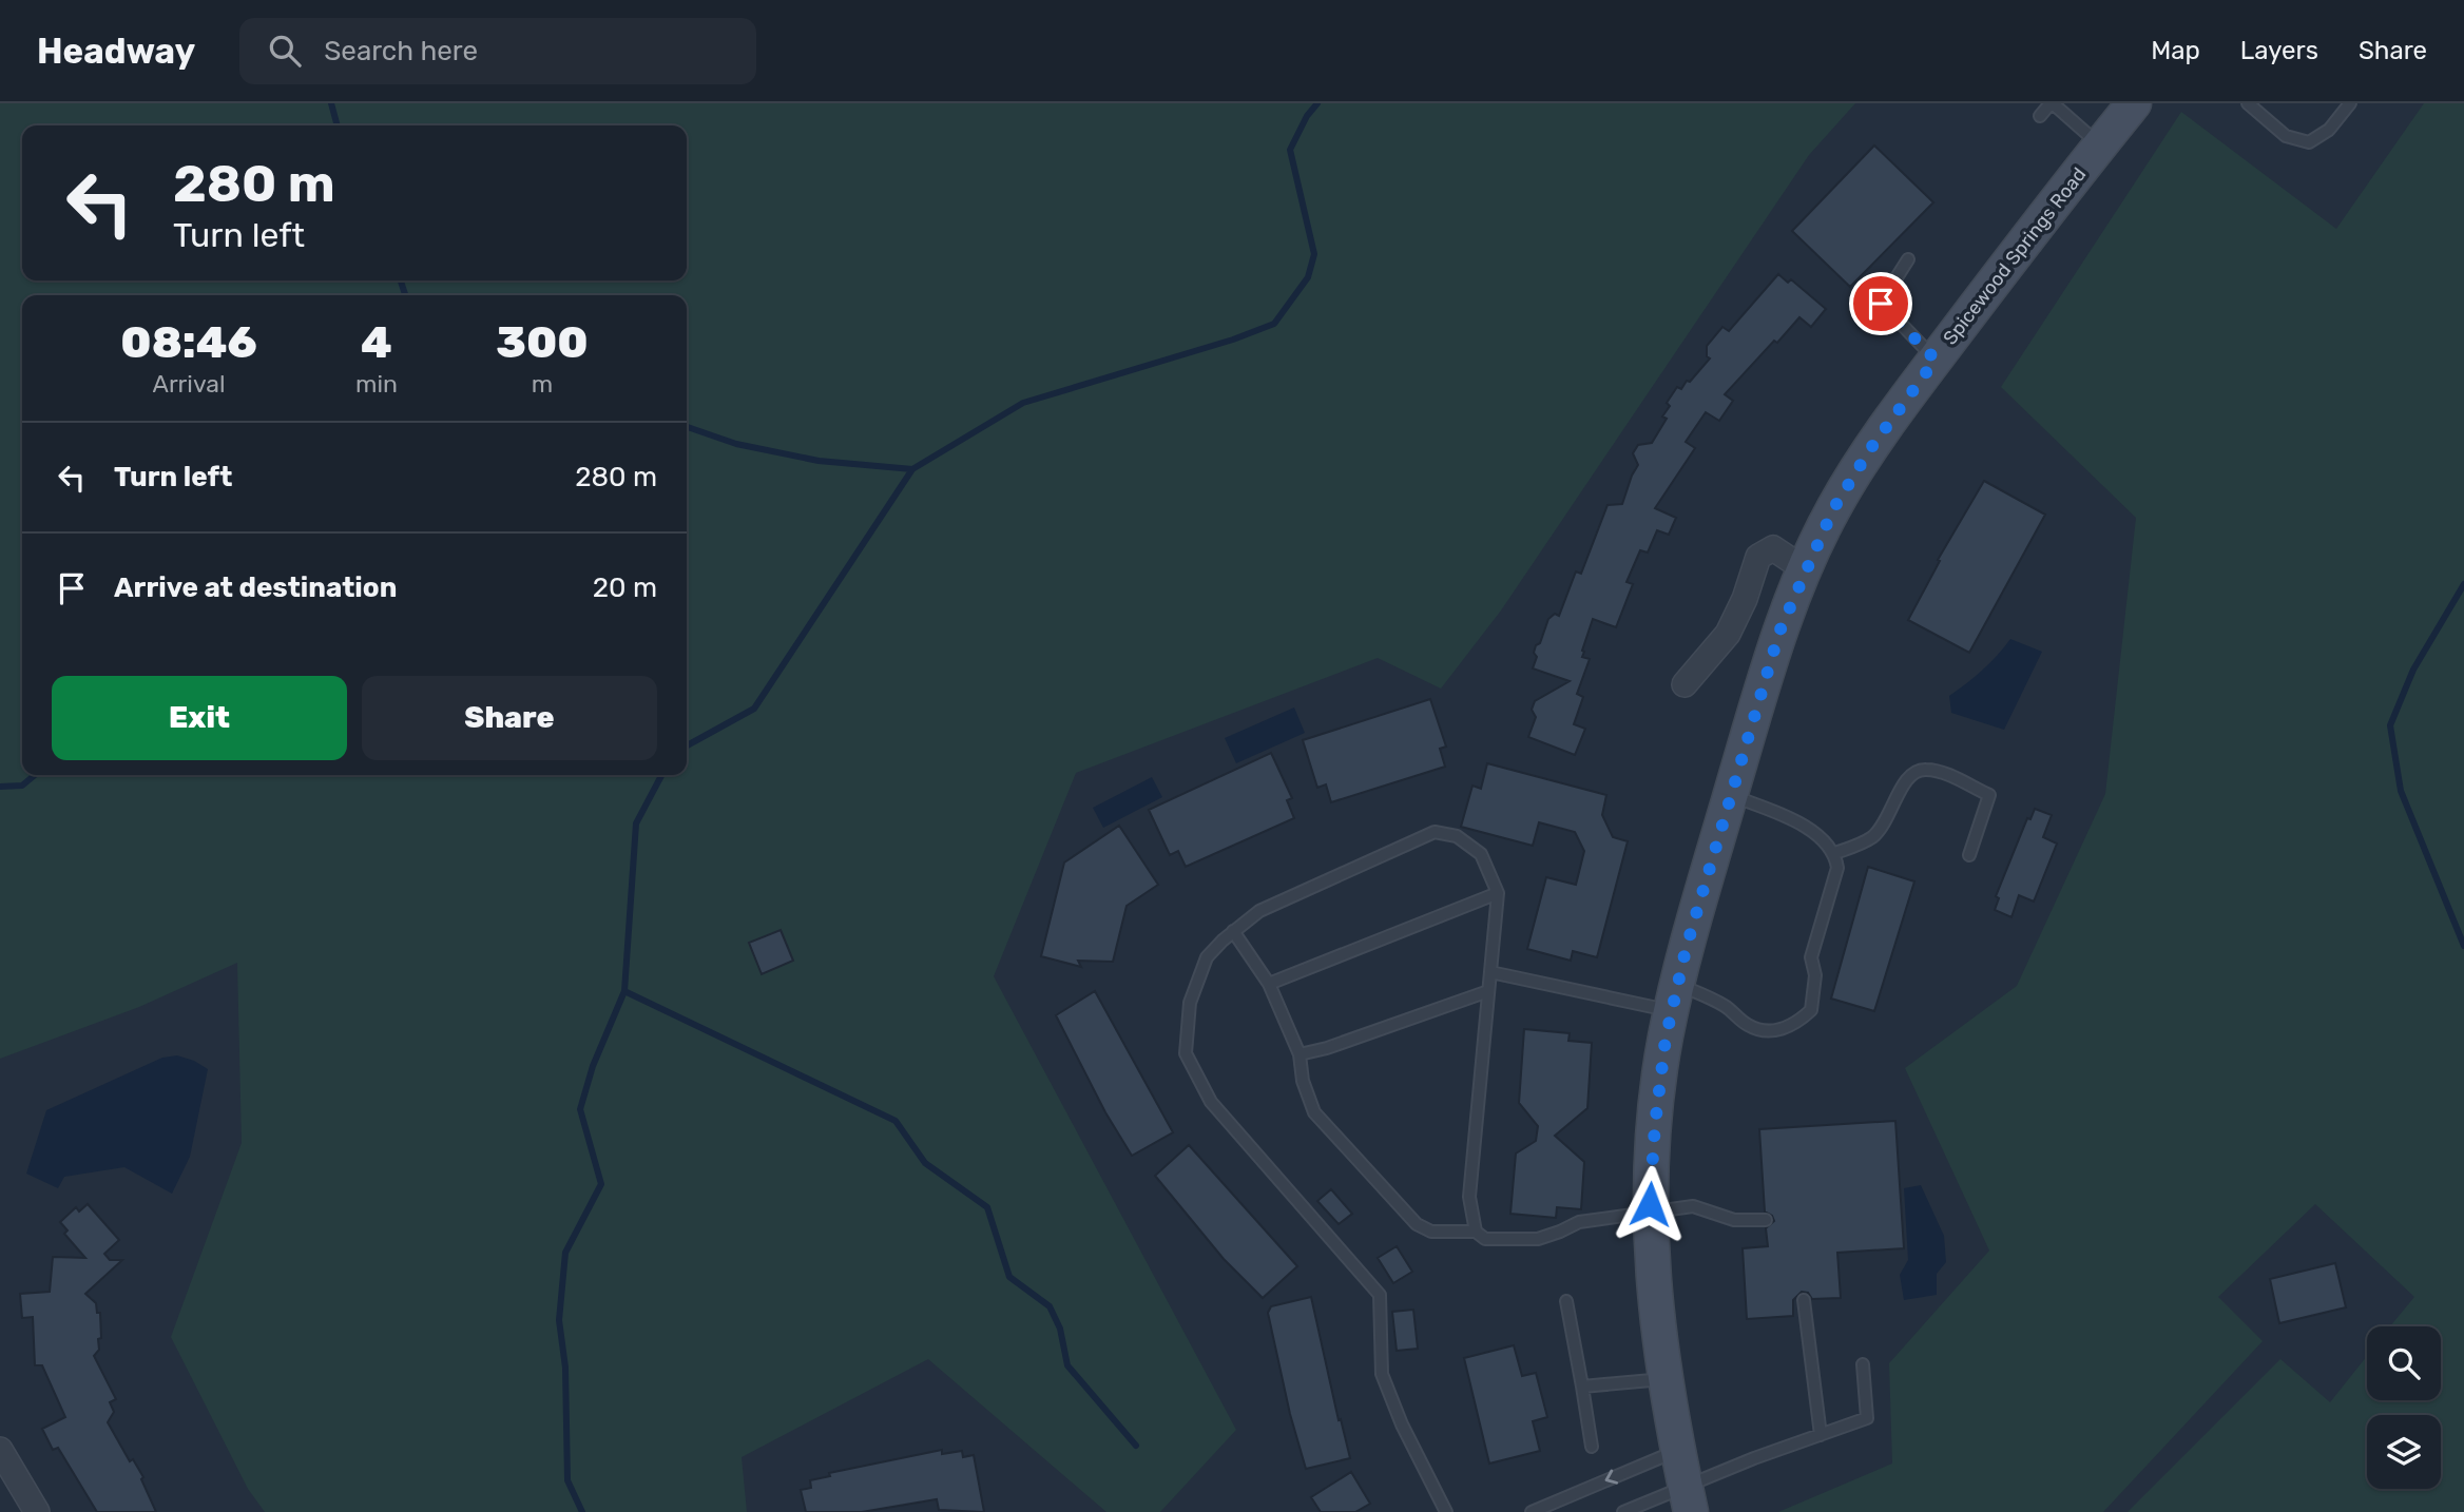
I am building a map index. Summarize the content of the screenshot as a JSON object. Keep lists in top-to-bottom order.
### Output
{
  "streets": {
    "main road": ["Spicewood Springs Road"]
  },
  "page": {
    "header": "Headway",
    "search": "Search here",
    "nav": ["Map", "Layers", "Share"],
    "turn": ["280 m", "Turn left"],
    "eta": [
      "08:46",
      "Arrival",
      "4",
      "min",
      "300",
      "m"
    ],
    "list": [
      {
        "name": "Turn left",
        "value": "280 m"
      },
      {
        "name": "Arrive at destination",
        "value": "20 m"
      }
    ],
    "buttons": ["Exit", "Share"]
  }
}
